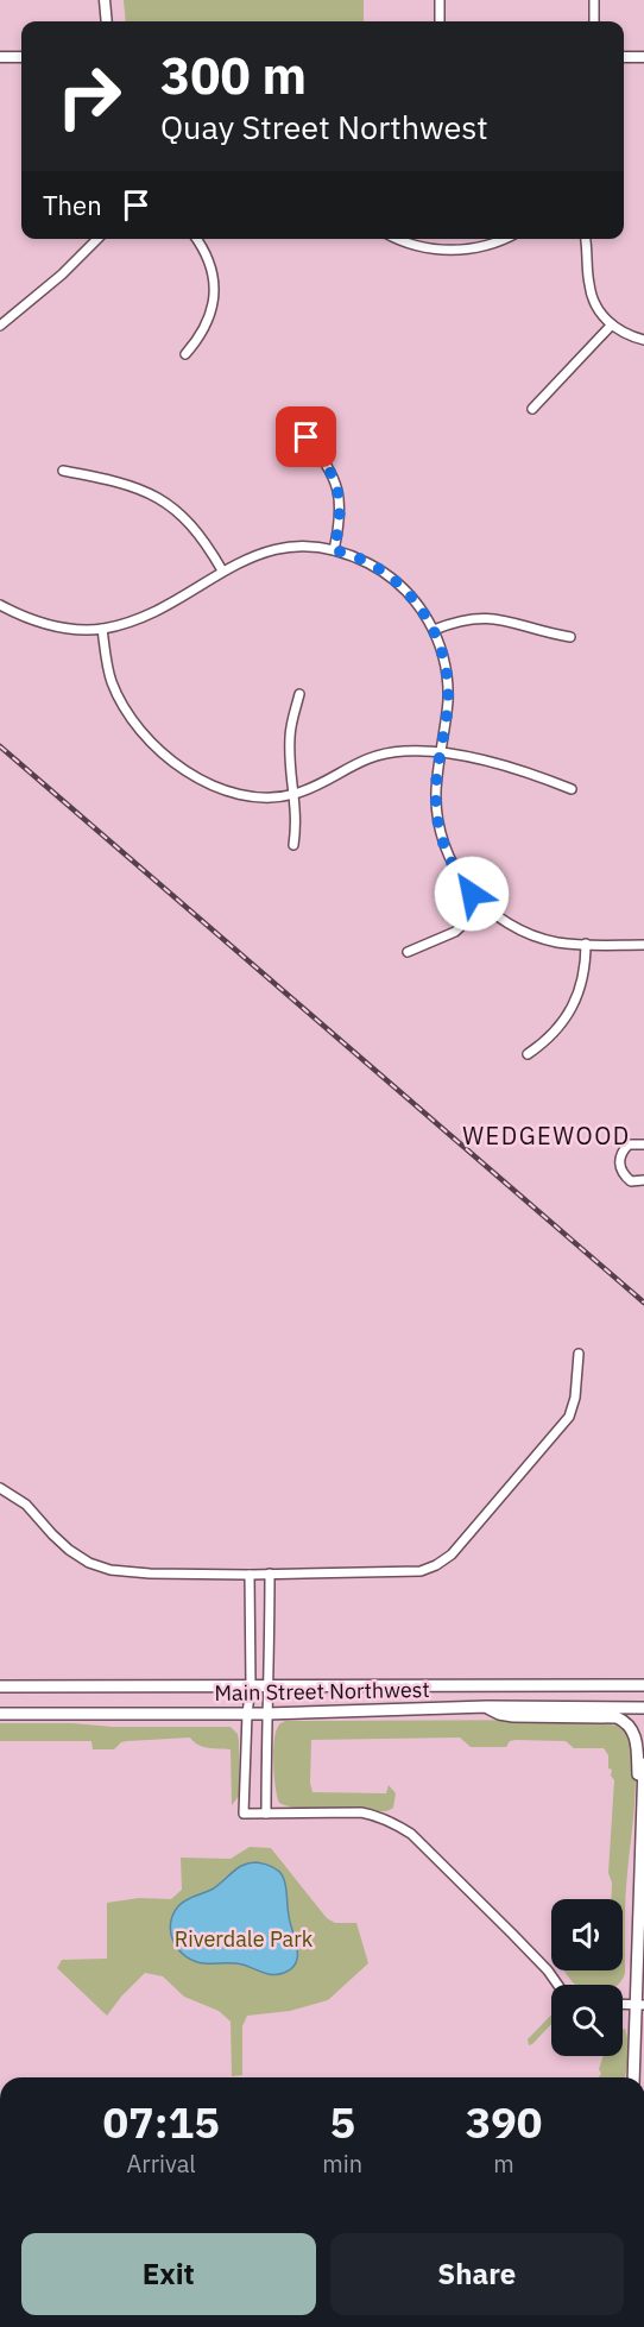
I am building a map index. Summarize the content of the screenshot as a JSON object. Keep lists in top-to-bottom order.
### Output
{
  "streets": {
    "main road": ["Main Street Northwest"]
  },
  "districts": ["WEDGEWOOD"],
  "parks": ["Riverdale Park"],
  "page": {
    "turn": ["300 m", "Quay Street Northwest"],
    "then": "Then",
    "eta": [
      "07:15",
      "Arrival",
      "5",
      "min",
      "390",
      "m"
    ],
    "buttons": ["Exit", "Share"]
  }
}
